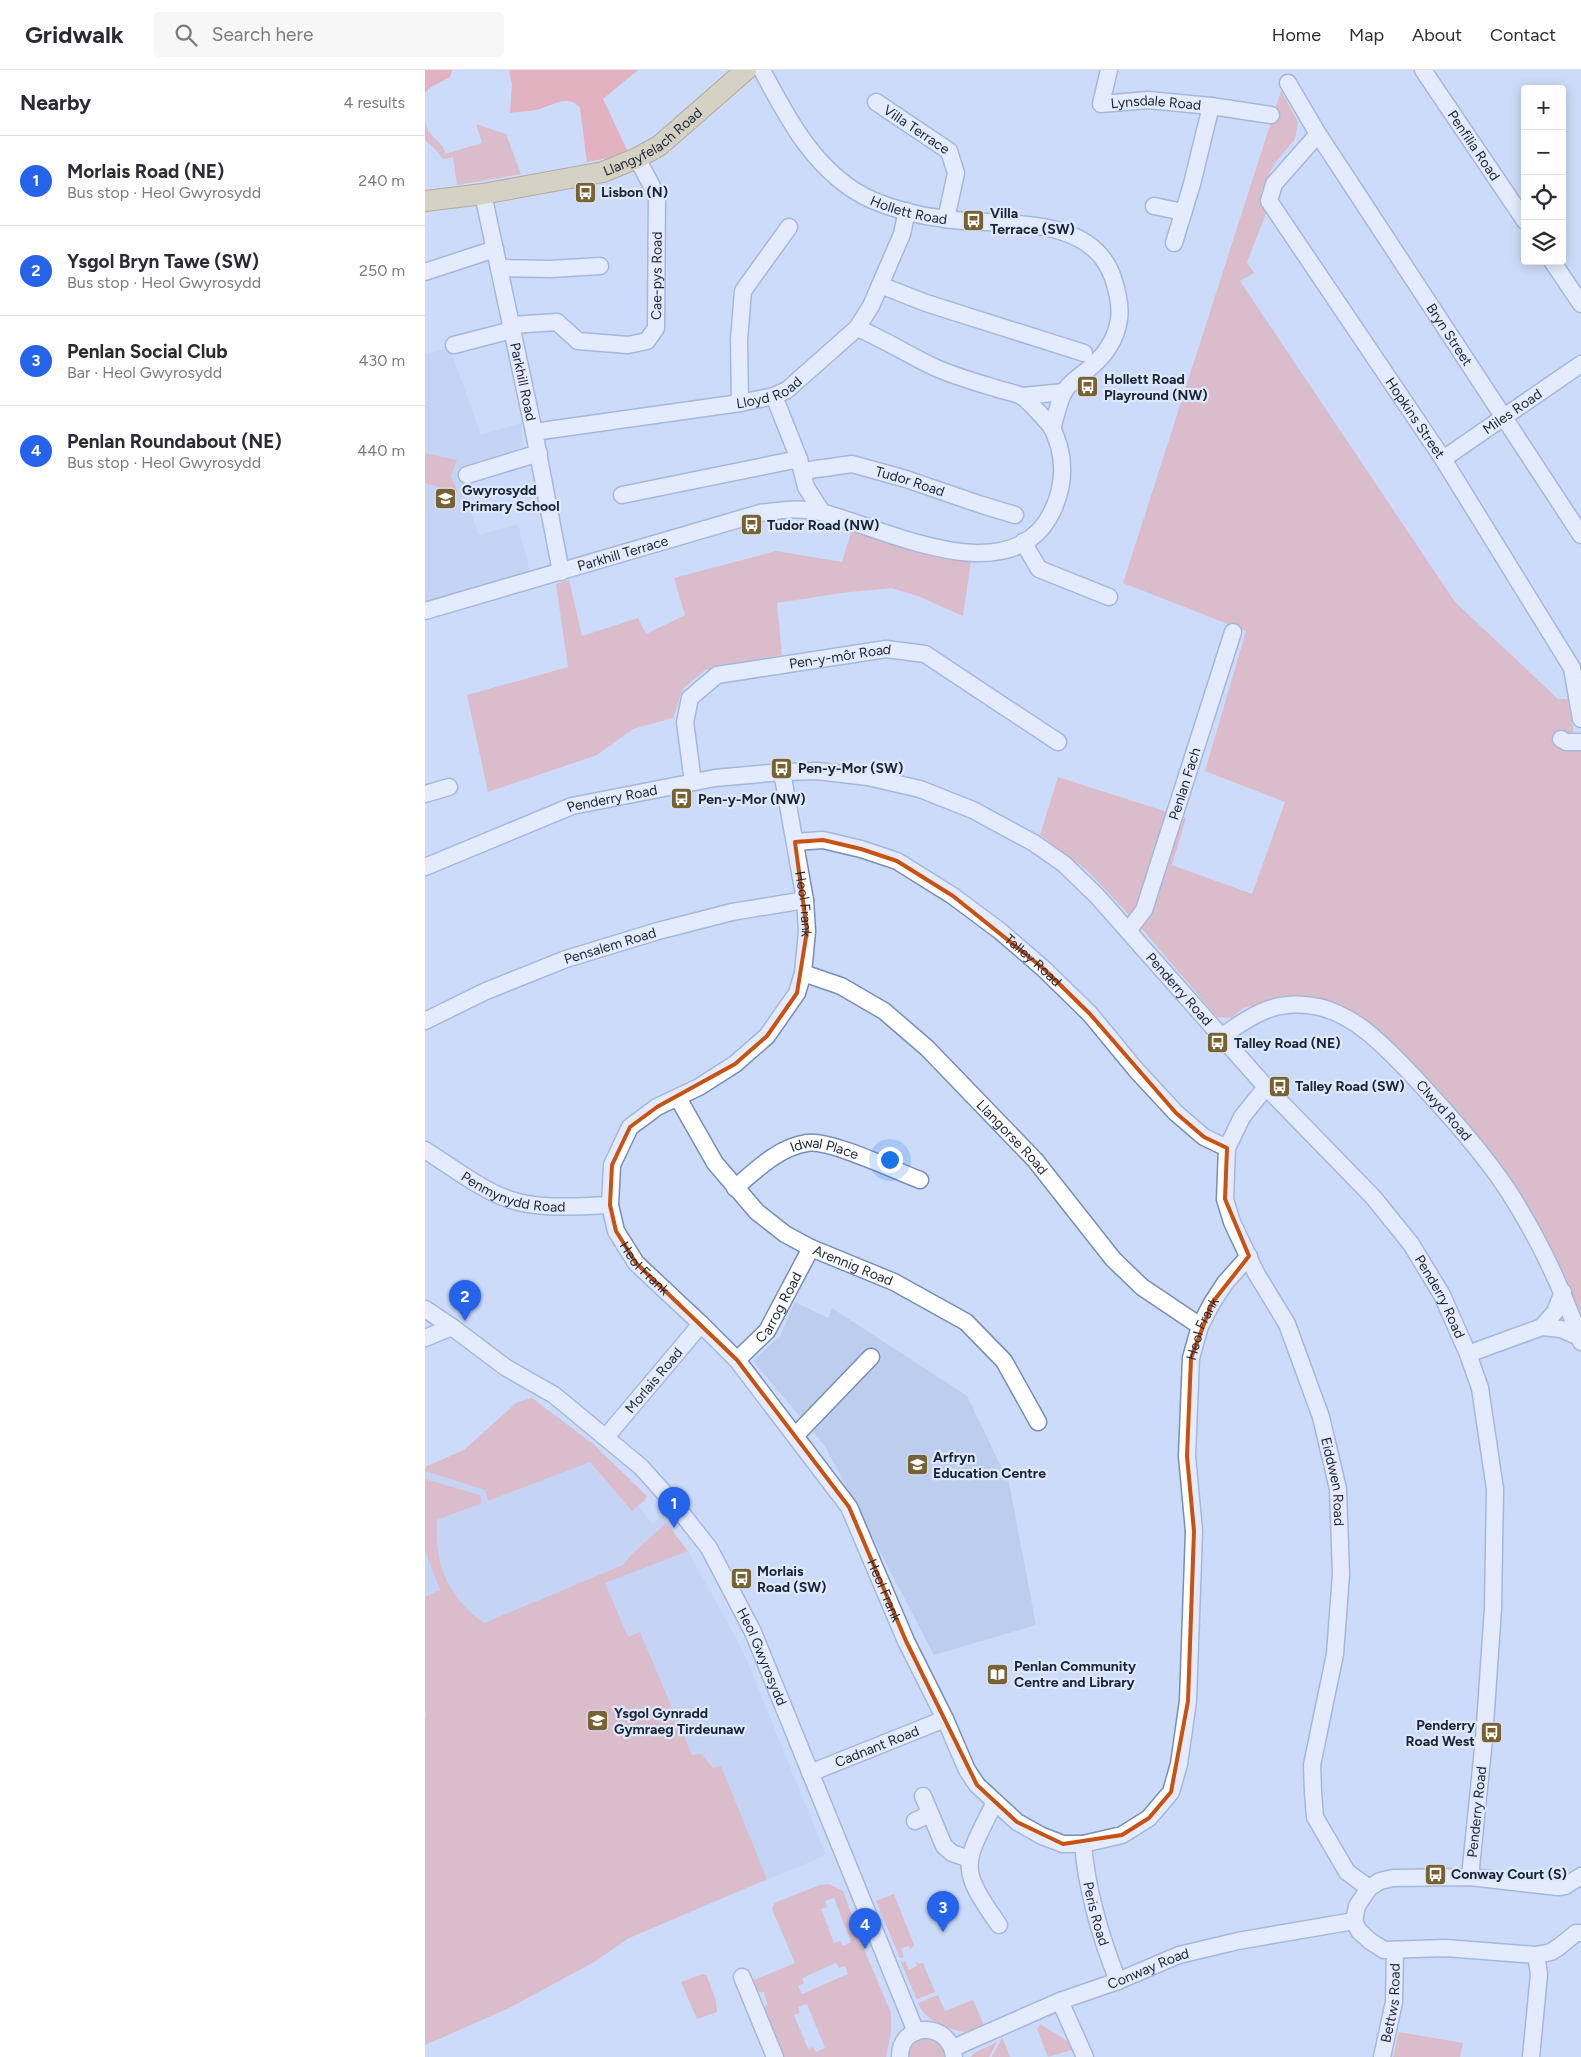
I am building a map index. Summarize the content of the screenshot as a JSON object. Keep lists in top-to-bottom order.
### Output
{
  "streets": {
    "main road": ["Llangyfelach Road"],
    "street": [
      "Lynsdale Road",
      "Villa Terrace",
      "Penfilia Road",
      "Hollett Road",
      "Cae-pys Road",
      "Bryn Street",
      "Parkhill Road",
      "Lloyd Road",
      "Miles Road",
      "Hopkins Street",
      "Tudor Road",
      "Parkhill Terrace",
      "Pen-y-môr Road",
      "Penlan Fach",
      "Penderry Road",
      "Heol Frank",
      "Pensalem Road",
      "Talley Road",
      "Clwyd Road",
      "Llangorse Road",
      "Idwal Place",
      "Penmynydd Road",
      "Arennig Road",
      "Carrog Road",
      "Morlais Road",
      "Eiddwen Road",
      "Heol Gwyrosydd",
      "Cadnant Road",
      "Peris Road",
      "Conway Road",
      "Bettws Road"
    ]
  },
  "crossings": [
    ["Villa Terrace", "Hollett Road"],
    ["Llangyfelach Road", "Cae-pys Road"],
    ["Llangyfelach Road", "Parkhill Road"],
    ["Hollett Road", "Lloyd Road"],
    ["Cae-pys Road", "Parkhill Road"],
    ["Bryn Street", "Miles Road"],
    ["Bryn Street", "Hopkins Street"],
    ["Parkhill Road", "Lloyd Road"],
    ["Parkhill Road", "Parkhill Terrace"],
    ["Miles Road", "Hopkins Street"],
    ["Pen-y-môr Road", "Penderry Road"],
    ["Penlan Fach", "Penderry Road"],
    ["Penderry Road", "Heol Frank"],
    ["Penderry Road", "Clwyd Road"],
    ["Penderry Road", "Eiddwen Road"],
    ["Heol Frank", "Pensalem Road"],
    ["Heol Frank", "Talley Road"],
    ["Heol Frank", "Llangorse Road"],
    ["Heol Frank", "Penmynydd Road"],
    ["Heol Frank", "Arennig Road"],
    ["Heol Frank", "Carrog Road"],
    ["Heol Frank", "Morlais Road"],
    ["Heol Frank", "Eiddwen Road"],
    ["Heol Frank", "Cadnant Road"],
    ["Heol Frank", "Peris Road"],
    ["Talley Road", "Eiddwen Road"],
    ["Idwal Place", "Arennig Road"],
    ["Arennig Road", "Carrog Road"],
    ["Morlais Road", "Heol Gwyrosydd"],
    ["Heol Gwyrosydd", "Cadnant Road"],
    ["Peris Road", "Conway Road"]
  ],
  "places": {
    "bus stop": [
      "Lisbon (N)",
      "Villa Terrace (SW)",
      "Hollett Road Playround (NW)",
      "Tudor Road (NW)",
      "Pen-y-Mor (SW)",
      "Pen-y-Mor (NW)",
      "Talley Road (NE)",
      "Talley Road (SW)",
      "Morlais Road (SW)",
      "Penderry Road West",
      "Conway Court (S)"
    ],
    "school or university": ["Gwyrosydd Primary School", "Arfryn Education Centre", "Ysgol Gynradd Gymraeg Tirdeunaw"],
    "library": ["Penlan Community Centre and Library"]
  },
  "page": {
    "header": "Gridwalk",
    "search": "Search here",
    "nav": [
      "Home",
      "Map",
      "About",
      "Contact"
    ],
    "heading": ["Nearby", "4 results"],
    "map_buttons": ["+", "−"],
    "list": [
      {
        "mark": "1",
        "name": "Morlais Road (NE)",
        "note": "Bus stop · Heol Gwyrosydd",
        "value": "240 m"
      },
      {
        "mark": "2",
        "name": "Ysgol Bryn Tawe (SW)",
        "note": "Bus stop · Heol Gwyrosydd",
        "value": "250 m"
      },
      {
        "mark": "3",
        "name": "Penlan Social Club",
        "note": "Bar · Heol Gwyrosydd",
        "value": "430 m"
      },
      {
        "mark": "4",
        "name": "Penlan Roundabout (NE)",
        "note": "Bus stop · Heol Gwyrosydd",
        "value": "440 m"
      }
    ],
    "pins": [
      "2",
      "1",
      "3",
      "4"
    ]
  }
}
